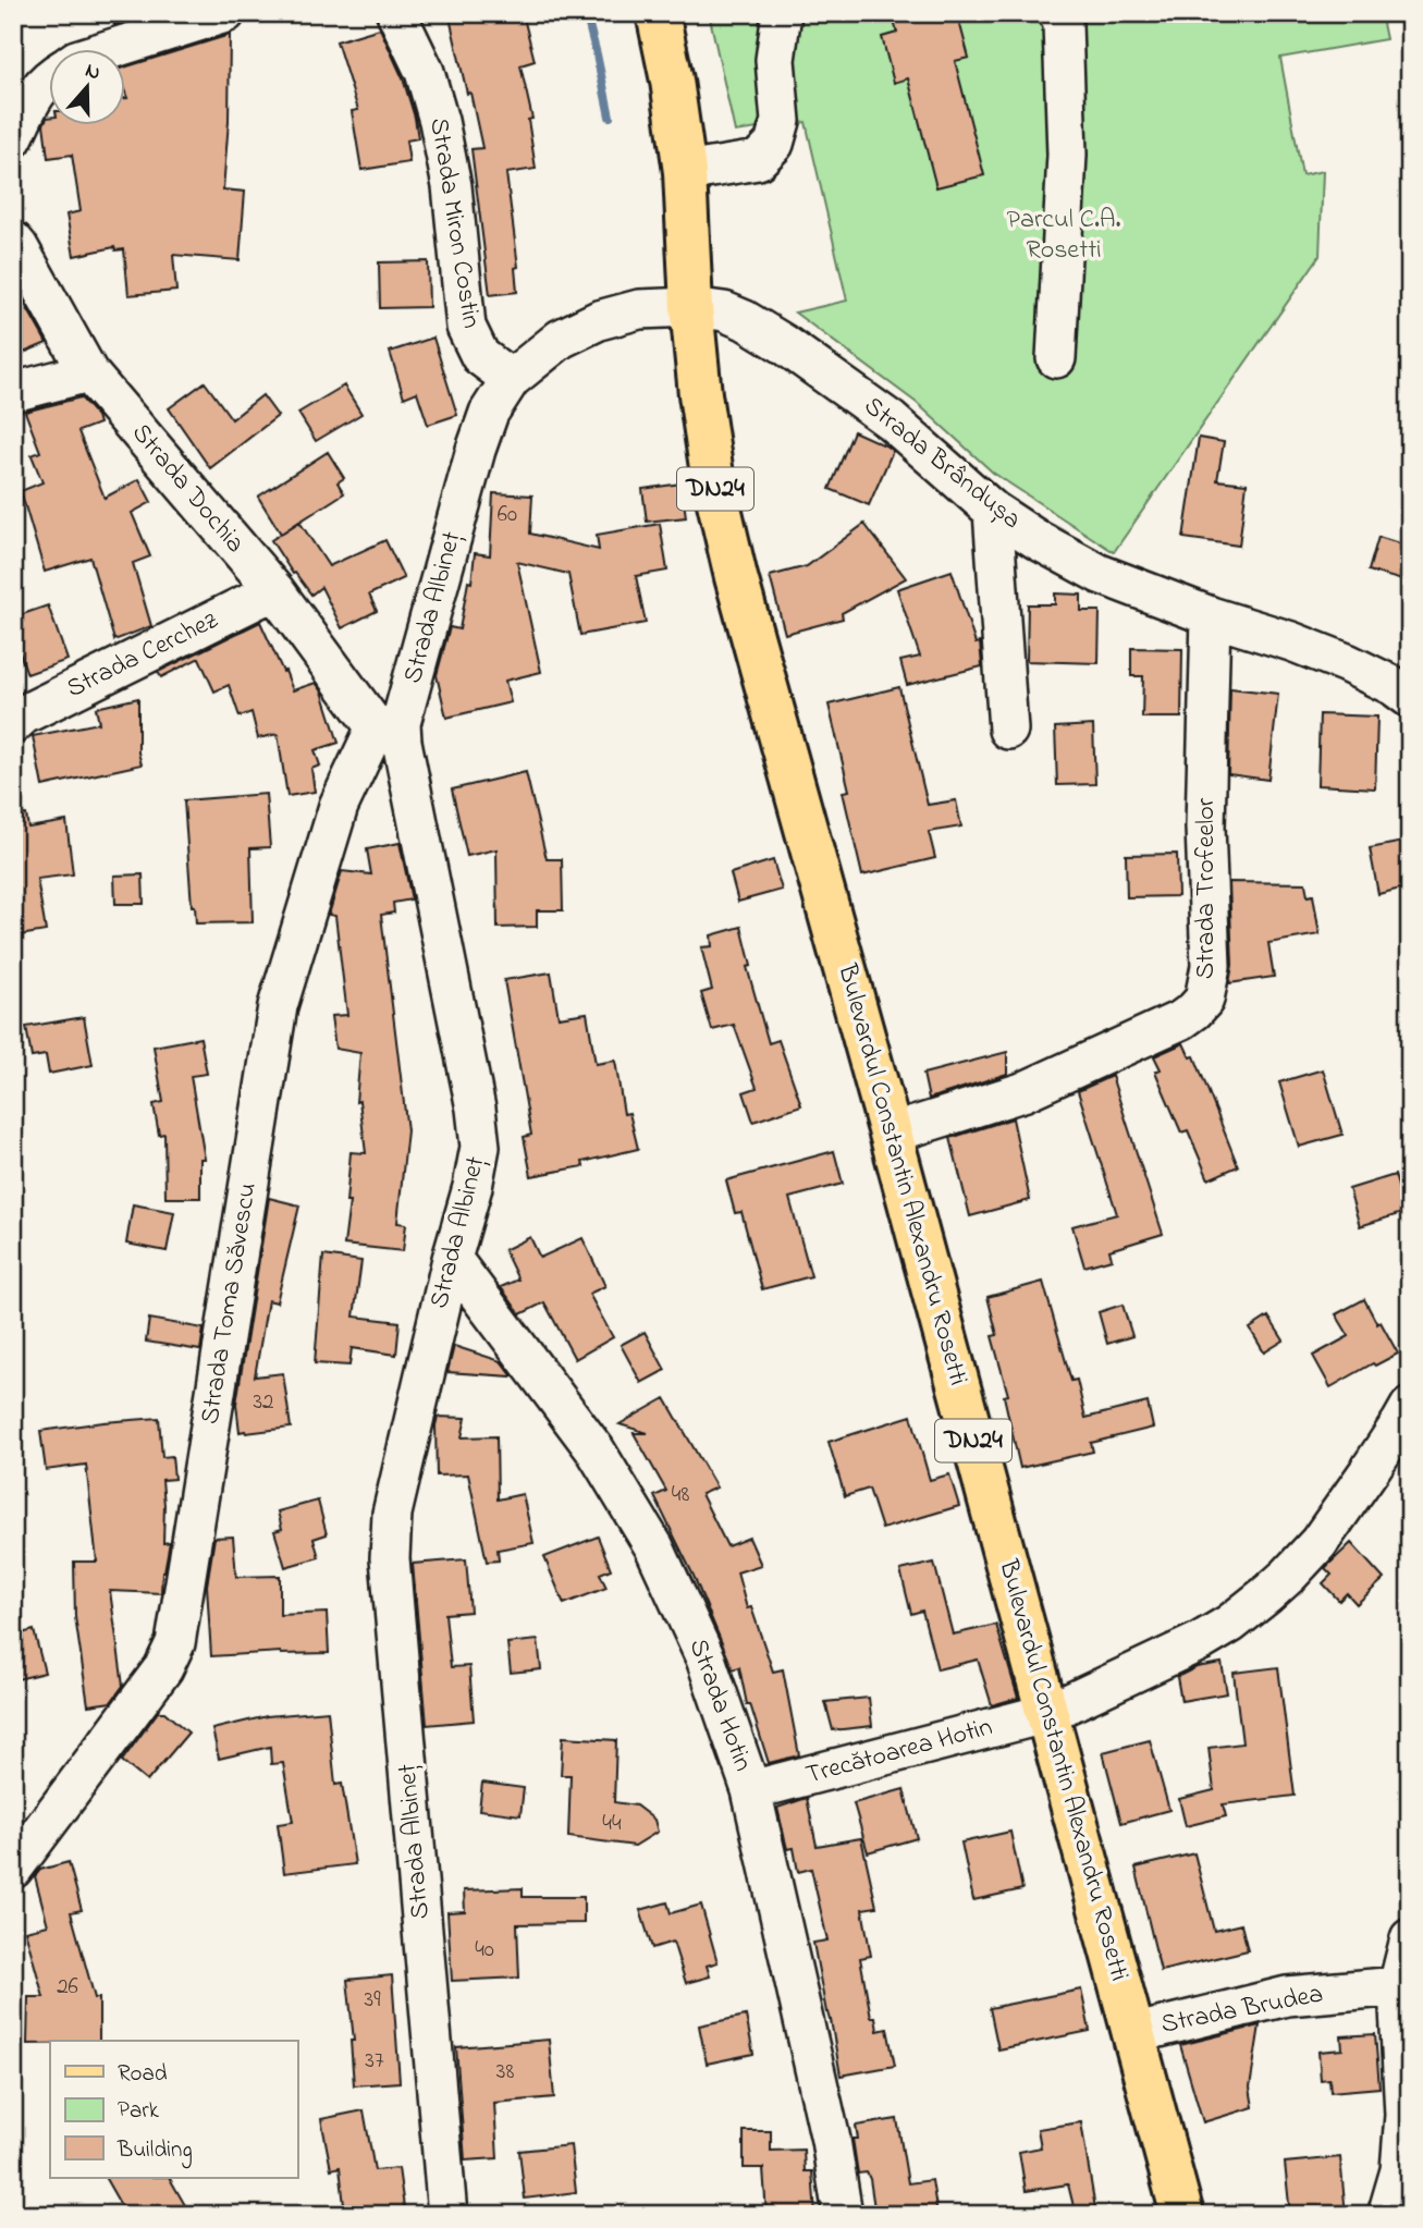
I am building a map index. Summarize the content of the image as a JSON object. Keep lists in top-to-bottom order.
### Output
{
  "streets": {
    "main road": ["DN24", "Bulevardul Constantin Alexandru Rosetti"],
    "street": [
      "Strada Miron Costin",
      "Strada Brândușa",
      "Strada Dochia",
      "Strada Albineț",
      "Strada Cerchez",
      "Strada Trofeelor",
      "Strada Toma Săvescu",
      "Strada Hotin",
      "Trecătoarea Hotin",
      "Strada Brudea"
    ]
  },
  "crossings": [
    ["Strada Miron Costin", "Strada Albineț"],
    ["Strada Brândușa", "DN24"],
    ["Strada Brândușa", "Strada Albineț"],
    ["Strada Brândușa", "Strada Trofeelor"],
    ["Strada Brândușa", "Bulevardul Constantin Alexandru Rosetti"],
    ["Strada Dochia", "Strada Albineț"],
    ["Strada Dochia", "Strada Cerchez"],
    ["Strada Dochia", "Strada Toma Săvescu"],
    ["DN24", "Strada Albineț"],
    ["DN24", "Bulevardul Constantin Alexandru Rosetti"],
    ["Strada Albineț", "Bulevardul Constantin Alexandru Rosetti"],
    ["Strada Albineț", "Strada Toma Săvescu"],
    ["Strada Albineț", "Strada Hotin"],
    ["Strada Trofeelor", "Bulevardul Constantin Alexandru Rosetti"],
    ["Bulevardul Constantin Alexandru Rosetti", "Trecătoarea Hotin"],
    ["Bulevardul Constantin Alexandru Rosetti", "Strada Brudea"],
    ["Strada Hotin", "Trecătoarea Hotin"]
  ],
  "parks": ["Parcul C.A. Rosetti"],
  "house_numbers": [
    "60",
    "32",
    "48",
    "44",
    "40",
    "26",
    "39",
    "37",
    "38"
  ],
  "legend": ["Road", "Park", "Building"],
  "north": "top"
}
